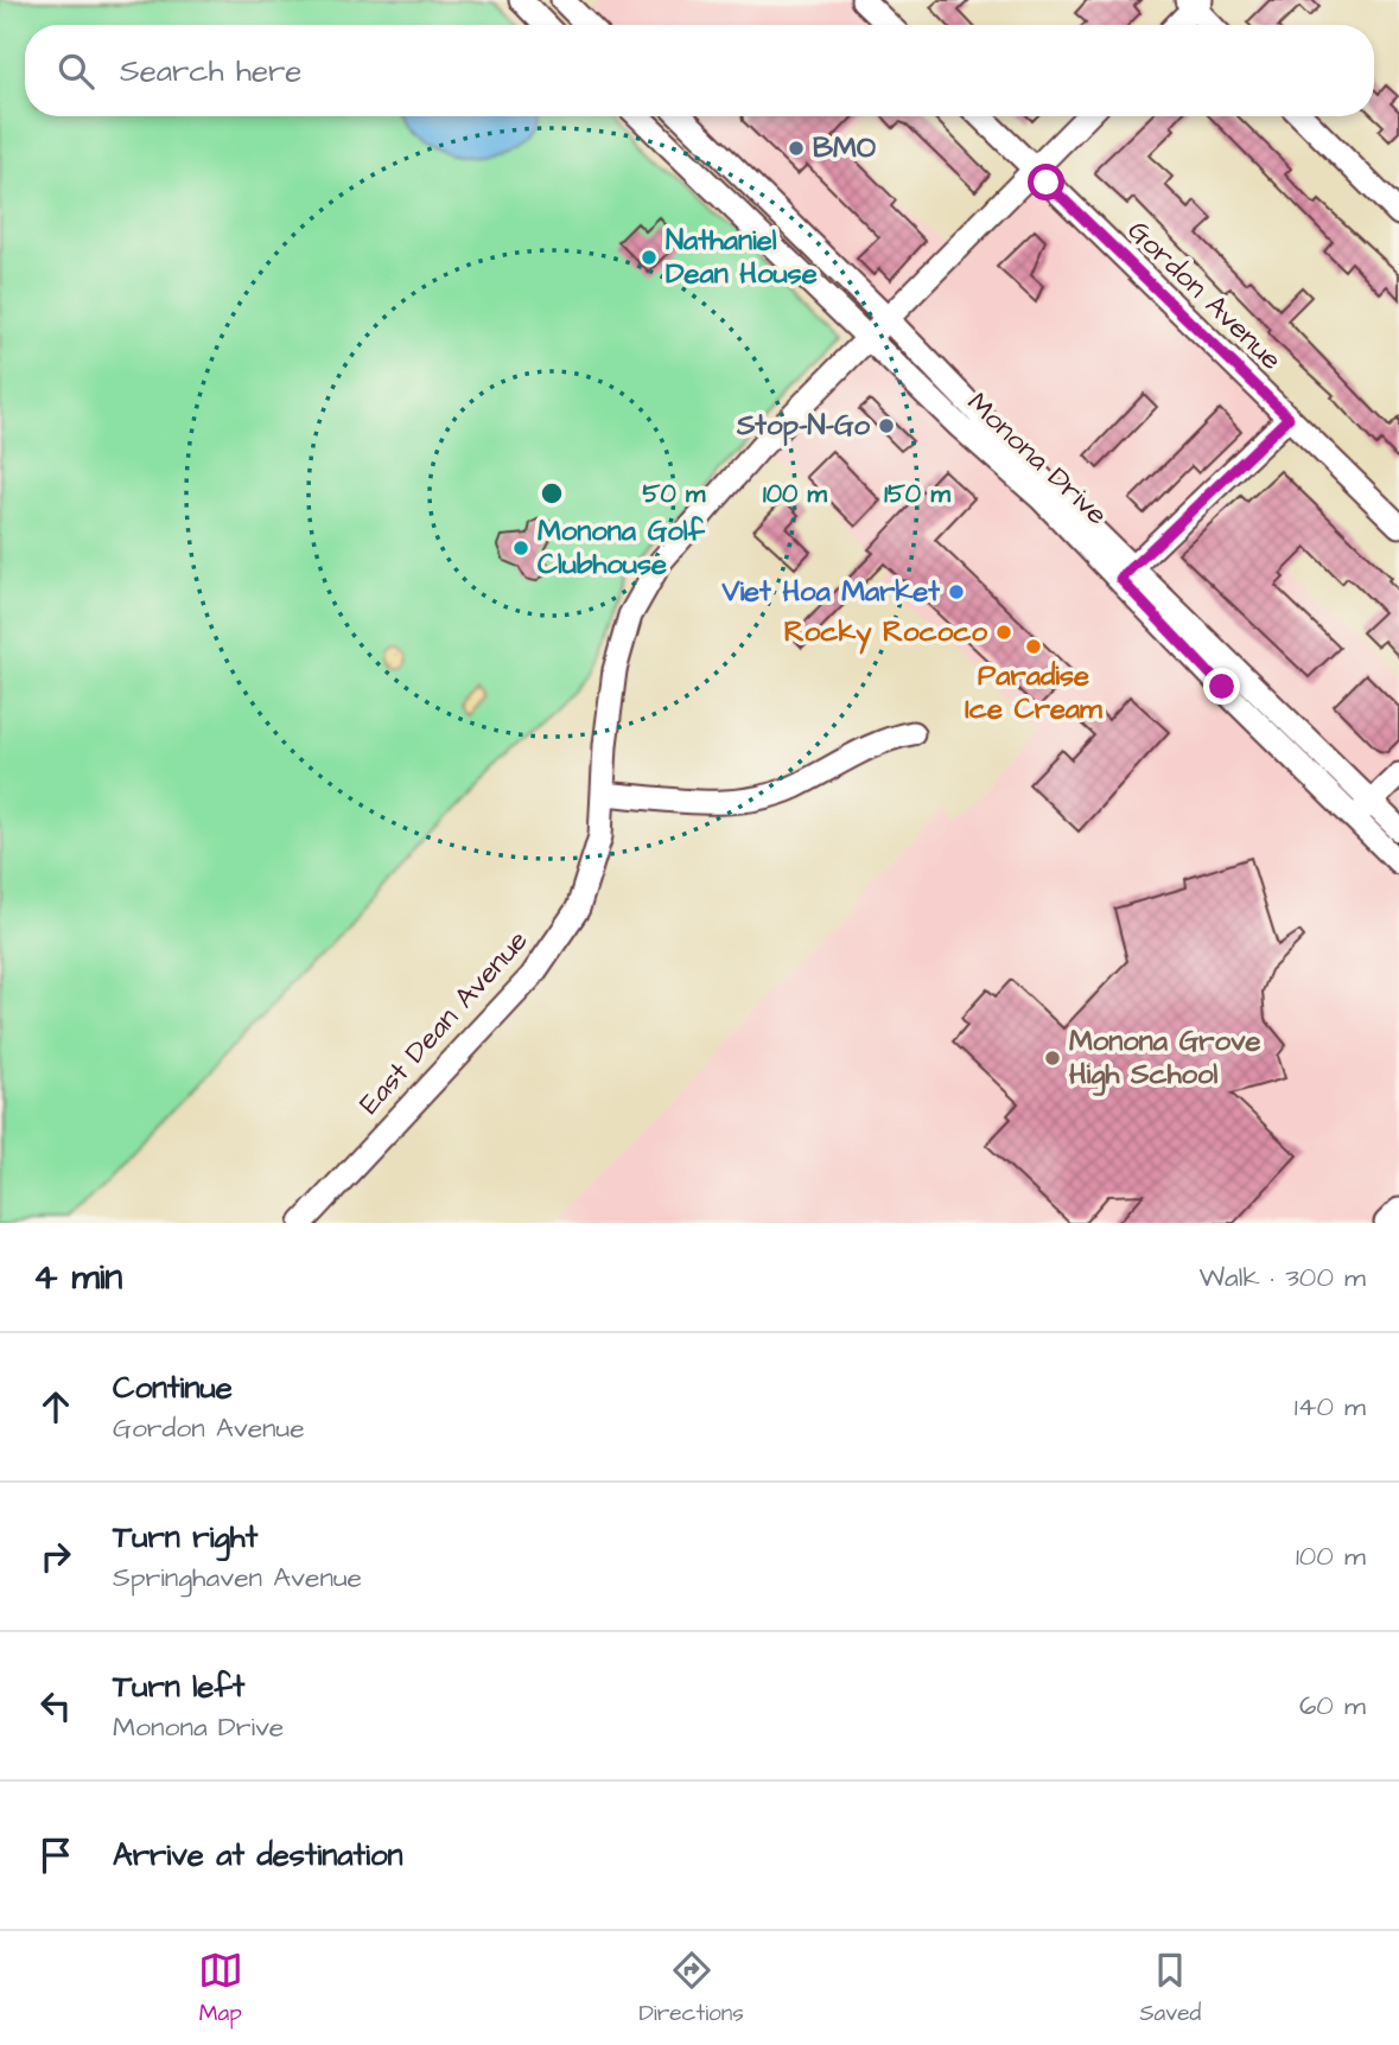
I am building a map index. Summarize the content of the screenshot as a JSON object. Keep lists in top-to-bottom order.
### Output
{
  "streets": {
    "street": ["Gordon Avenue", "Monona Drive", "East Dean Avenue"]
  },
  "crossings": [
    ["Gordon Avenue", "East Dean Avenue"],
    ["Monona Drive", "East Dean Avenue"]
  ],
  "places": [
    "BMO",
    "Nathaniel Dean House",
    "Stop-N-Go",
    "Monona Golf Clubhouse",
    "Viet Hoa Market",
    "Rocky Rococo",
    "Paradise Ice Cream",
    "Monona Grove High School"
  ],
  "page": {
    "search": "Search here",
    "heading": ["4 min", "Walk · 300 m"],
    "list": [
      ["Continue", "Gordon Avenue", "140 m"],
      ["Turn right", "Springhaven Avenue", "100 m"],
      ["Turn left", "Monona Drive", "60 m"],
      "Arrive at destination"
    ],
    "nav": ["Map", "Directions", "Saved"]
  },
  "rings": ["50 m", "100 m", "150 m"]
}
